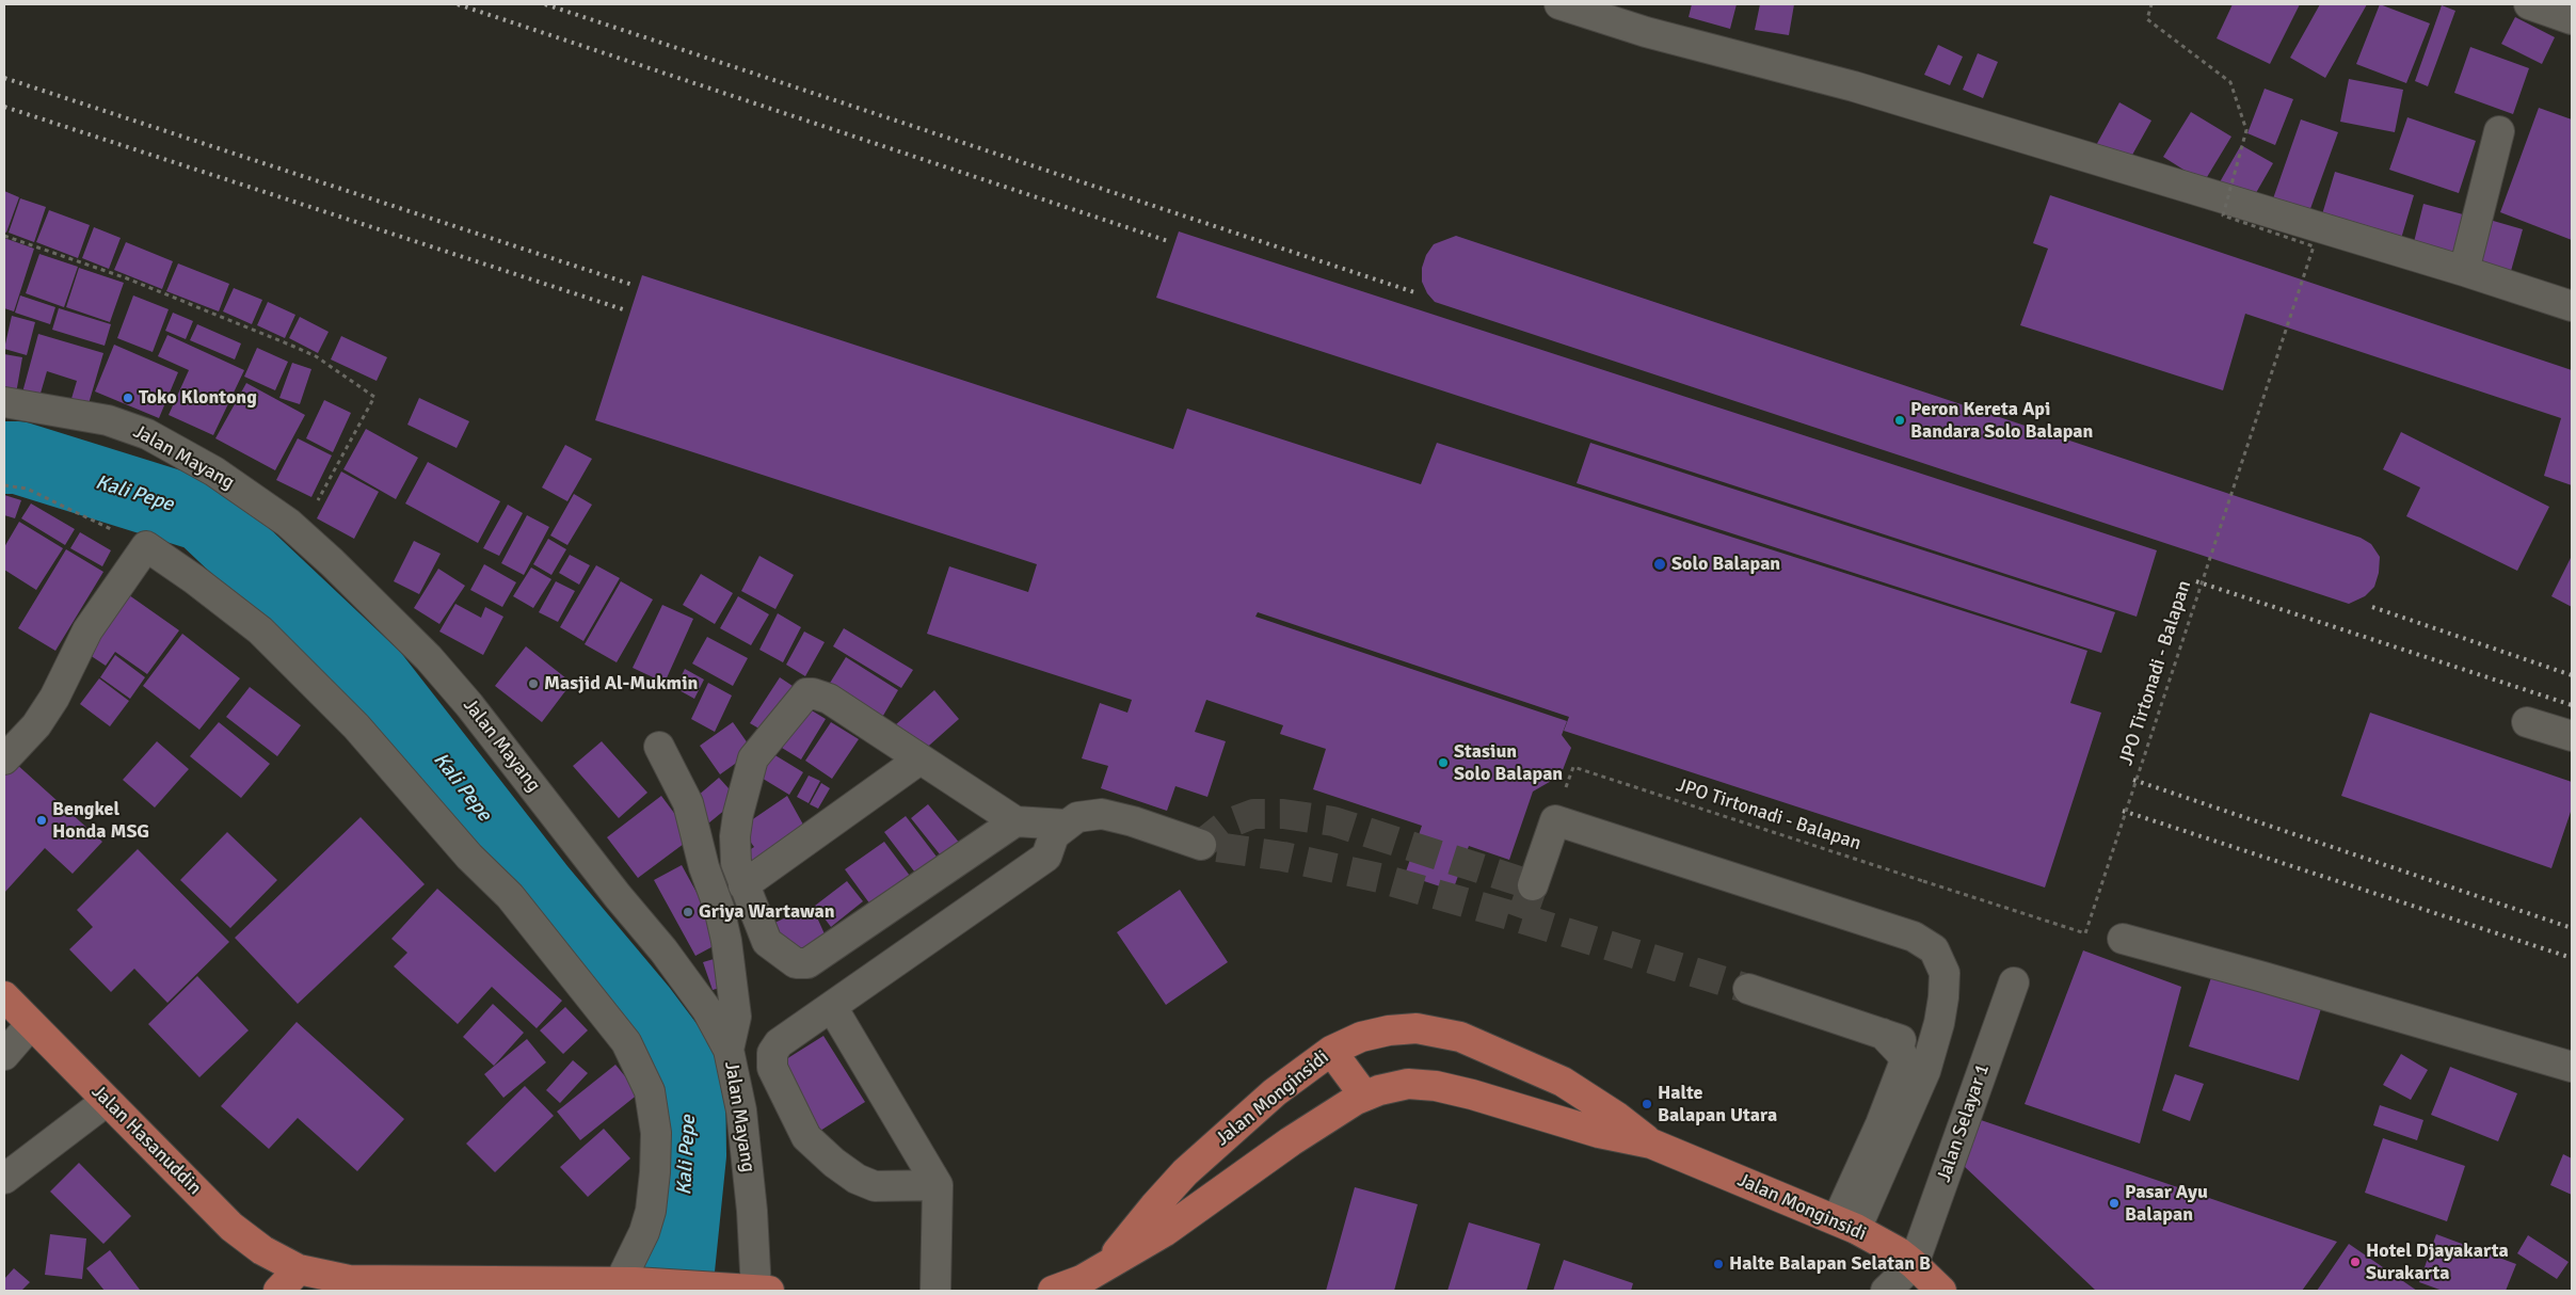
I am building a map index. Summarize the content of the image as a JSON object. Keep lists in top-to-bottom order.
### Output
{
  "streets": {
    "main road": ["Jalan Monginsidi", "Jalan Hasanuddin"],
    "street": ["Jalan Mayang", "Jalan Selayar 1"],
    "path": ["JPO Tirtonadi - Balapan"]
  },
  "crossings": [
    ["Jalan Monginsidi", "Jalan Selayar 1"]
  ],
  "water": ["Kali Pepe"],
  "places": [
    "Toko Klontong",
    "Peron Kereta Api Bandara Solo Balapan",
    "Solo Balapan",
    "Masjid Al-Mukmin",
    "Stasiun Solo Balapan",
    "Bengkel Honda MSG",
    "Griya Wartawan",
    "Halte Balapan Utara",
    "Pasar Ayu Balapan",
    "Hotel Djayakarta Surakarta",
    "Halte Balapan Selatan B"
  ]
}
